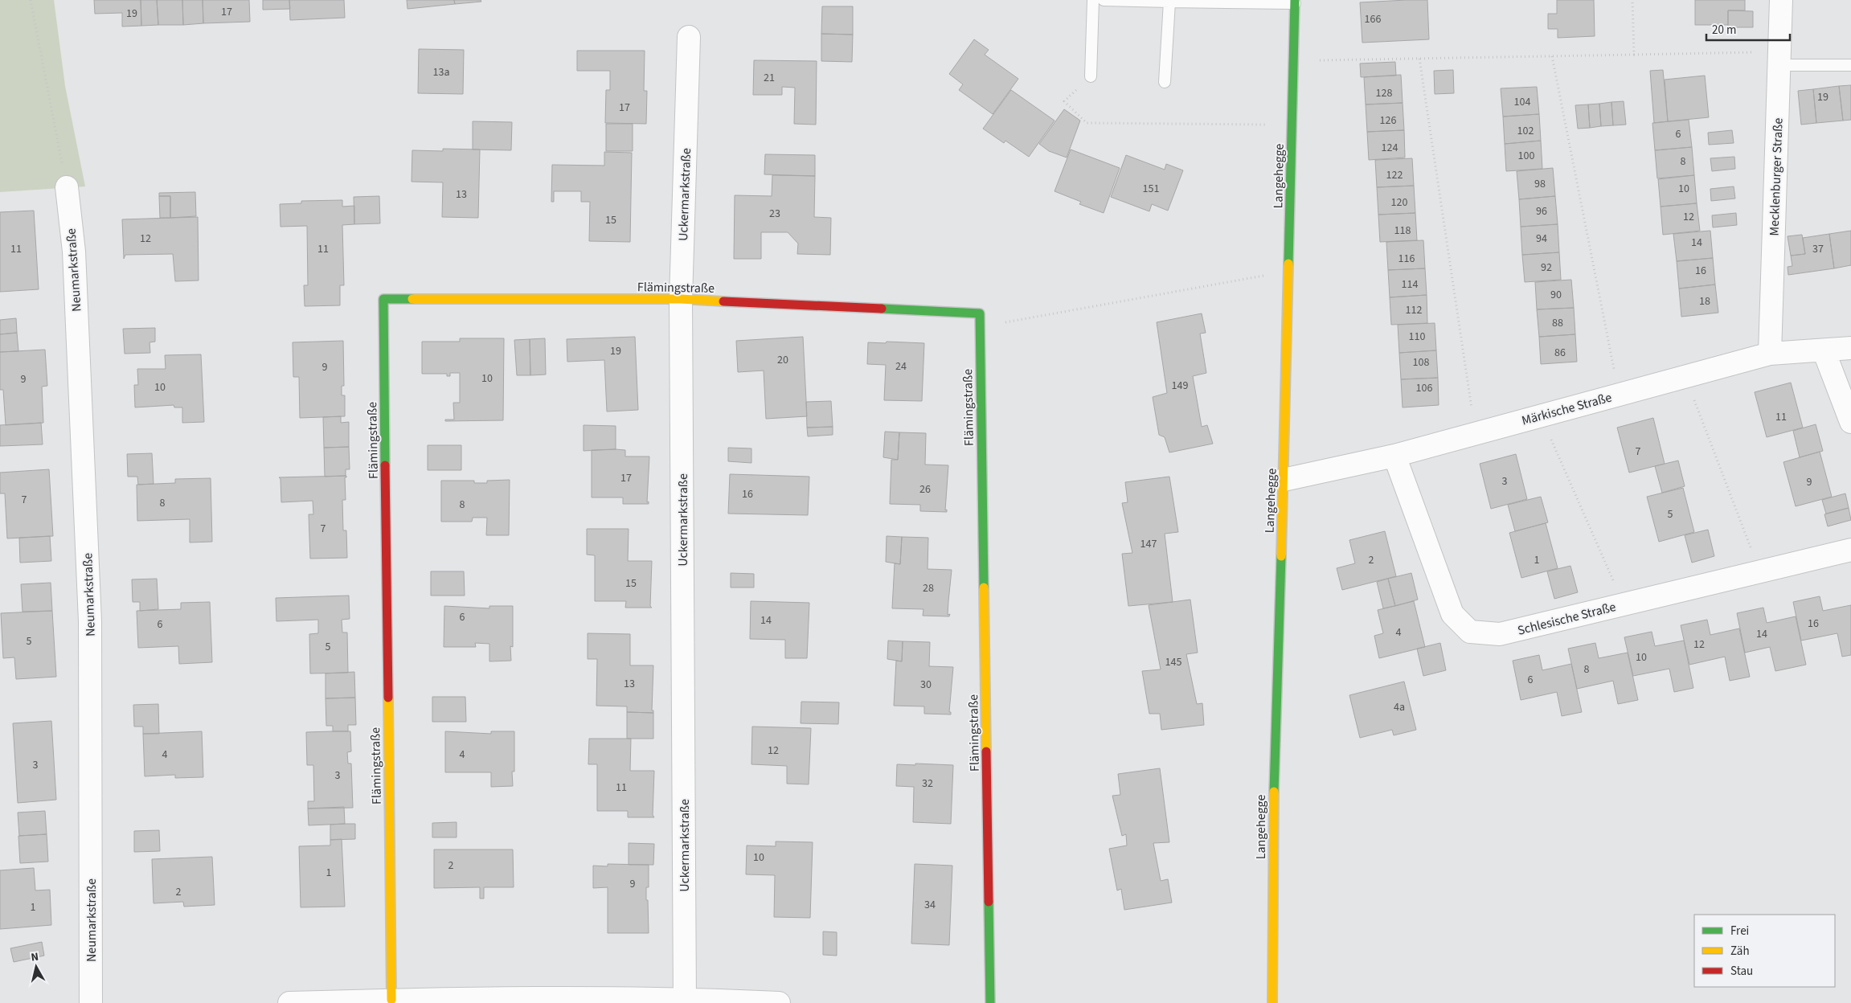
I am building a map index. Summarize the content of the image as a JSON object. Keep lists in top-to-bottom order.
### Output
{
  "streets": {
    "street": [
      "Langehegge",
      "Mecklenburger Straße",
      "Uckermarkstraße",
      "Neumarkstraße",
      "Flämingstraße",
      "Märkische Straße",
      "Schlesische Straße"
    ]
  },
  "crossings": [
    ["Langehegge", "Märkische Straße"],
    ["Mecklenburger Straße", "Märkische Straße"],
    ["Uckermarkstraße", "Flämingstraße"],
    ["Märkische Straße", "Schlesische Straße"]
  ],
  "house_numbers": [
    "17",
    "19",
    "166",
    "13a",
    "21",
    "128",
    "19",
    "104",
    "17",
    "126",
    "102",
    "6",
    "124",
    "100",
    "8",
    "122",
    "98",
    "151",
    "10",
    "13",
    "120",
    "96",
    "23",
    "12",
    "15",
    "118",
    "12",
    "94",
    "14",
    "11",
    "11",
    "37",
    "116",
    "92",
    "16",
    "114",
    "90",
    "18",
    "112",
    "88",
    "110",
    "19",
    "86",
    "20",
    "108",
    "24",
    "9",
    "10",
    "9",
    "149",
    "10",
    "106",
    "11",
    "7",
    "17",
    "3",
    "9",
    "26",
    "16",
    "7",
    "8",
    "8",
    "5",
    "7",
    "147",
    "2",
    "1",
    "15",
    "28",
    "6",
    "14",
    "16",
    "6",
    "4",
    "14",
    "5",
    "12",
    "5",
    "10",
    "145",
    "8",
    "6",
    "13",
    "30",
    "4a",
    "12",
    "4",
    "4",
    "3",
    "3",
    "32",
    "11",
    "10",
    "2",
    "1",
    "9",
    "2",
    "34",
    "1"
  ],
  "legend": ["Frei", "Zäh", "Stau"],
  "scale_bar": "20 m",
  "north": "top"
}
